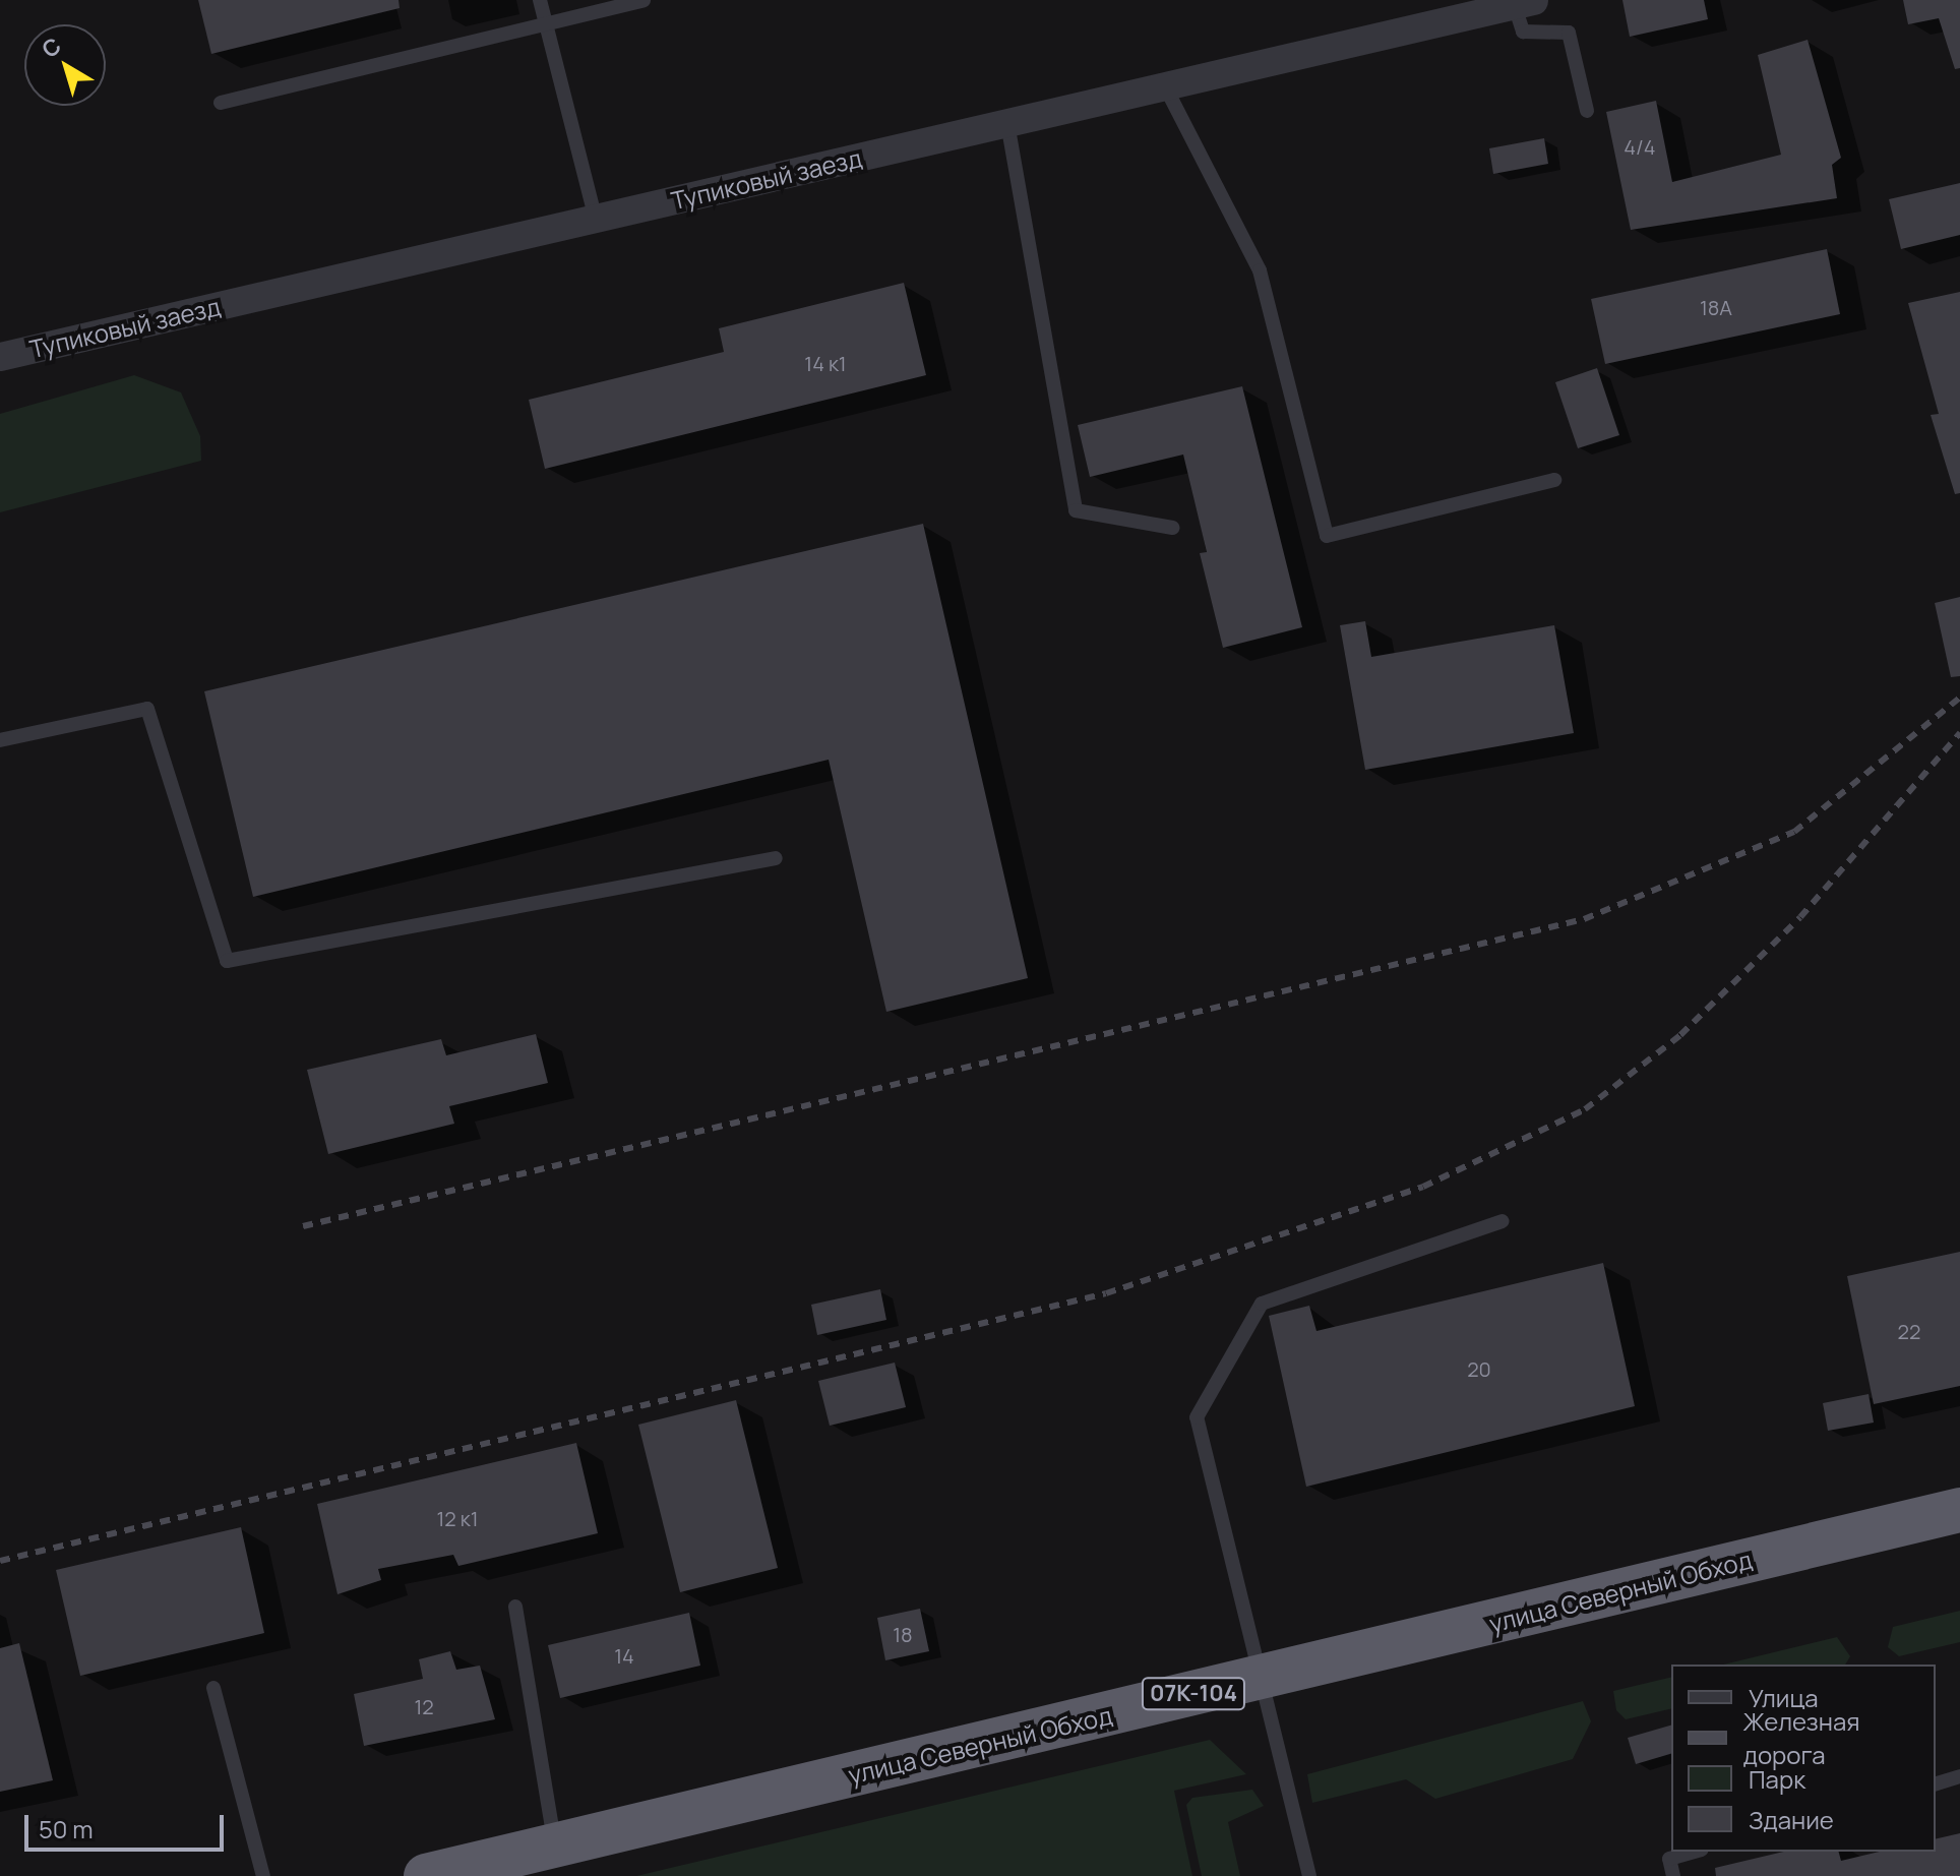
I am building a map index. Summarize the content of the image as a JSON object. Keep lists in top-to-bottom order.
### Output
{
  "streets": {
    "highway": ["улица Северный Обход", "07К-104"],
    "street": ["Тупиковый заезд"]
  },
  "house_numbers": [
    "4/4",
    "18А",
    "14 к1",
    "22",
    "20",
    "12 к1",
    "18",
    "14",
    "12"
  ],
  "legend": [
    "Улица",
    "Железная дорога",
    "Парк",
    "Здание"
  ],
  "scale_bar": "50 m",
  "north": "top left"
}
